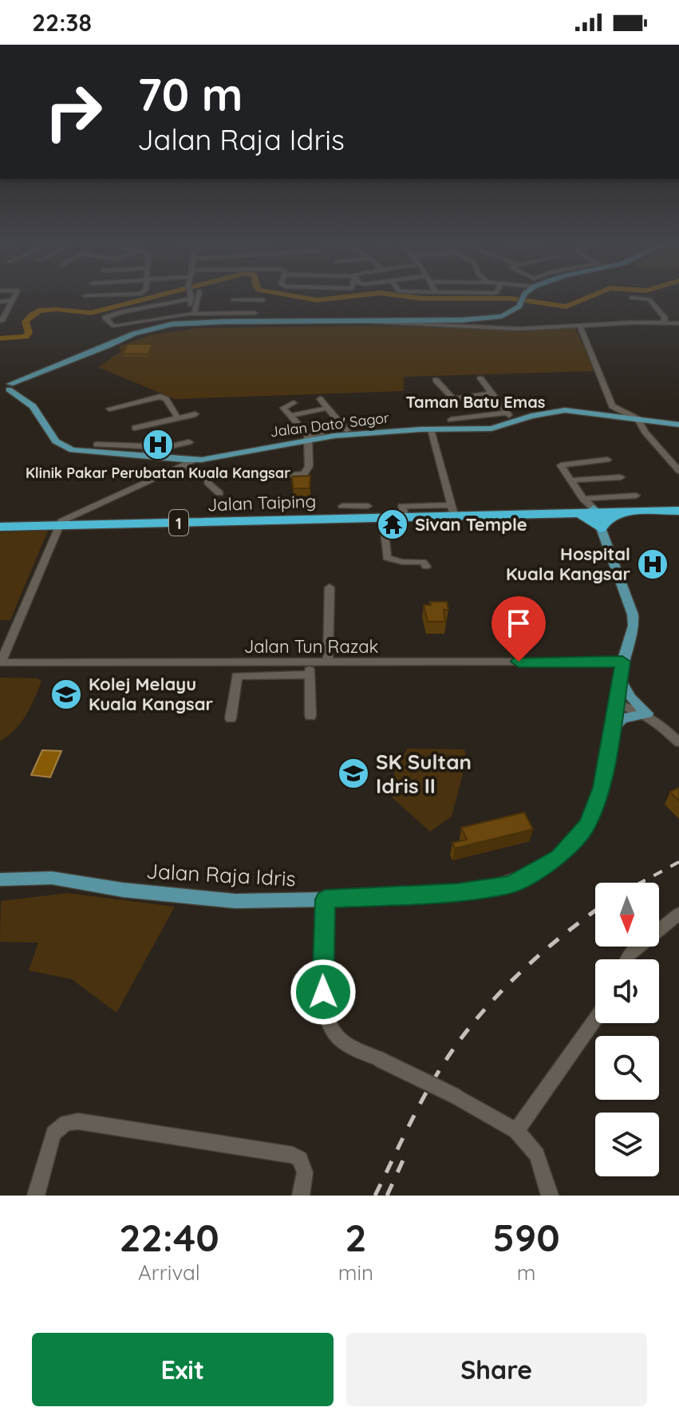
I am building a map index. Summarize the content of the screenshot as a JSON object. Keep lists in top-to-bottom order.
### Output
{
  "streets": {
    "highway": ["Jalan Taiping", "1"],
    "main road": ["Jalan Dato' Sagor", "Jalan Raja Idris"],
    "street": ["Jalan Tun Razak"]
  },
  "crossings": [
    ["Jalan Taiping", "Jalan Raja Idris"],
    ["Jalan Tun Razak", "Jalan Raja Idris"]
  ],
  "districts": ["Taman Batu Emas"],
  "places": {
    "hospital": ["Klinik Pakar Perubatan Kuala Kangsar", "Hospital Kuala Kangsar"],
    "temple": ["Sivan Temple"],
    "school or university": ["Kolej Melayu Kuala Kangsar", "SK Sultan Idris II"]
  },
  "north": "bottom",
  "page": {
    "status": "22:38",
    "turn": ["70 m", "Jalan Raja Idris"],
    "eta": [
      "22:40",
      "Arrival",
      "2",
      "min",
      "590",
      "m"
    ],
    "buttons": ["Exit", "Share"]
  }
}
